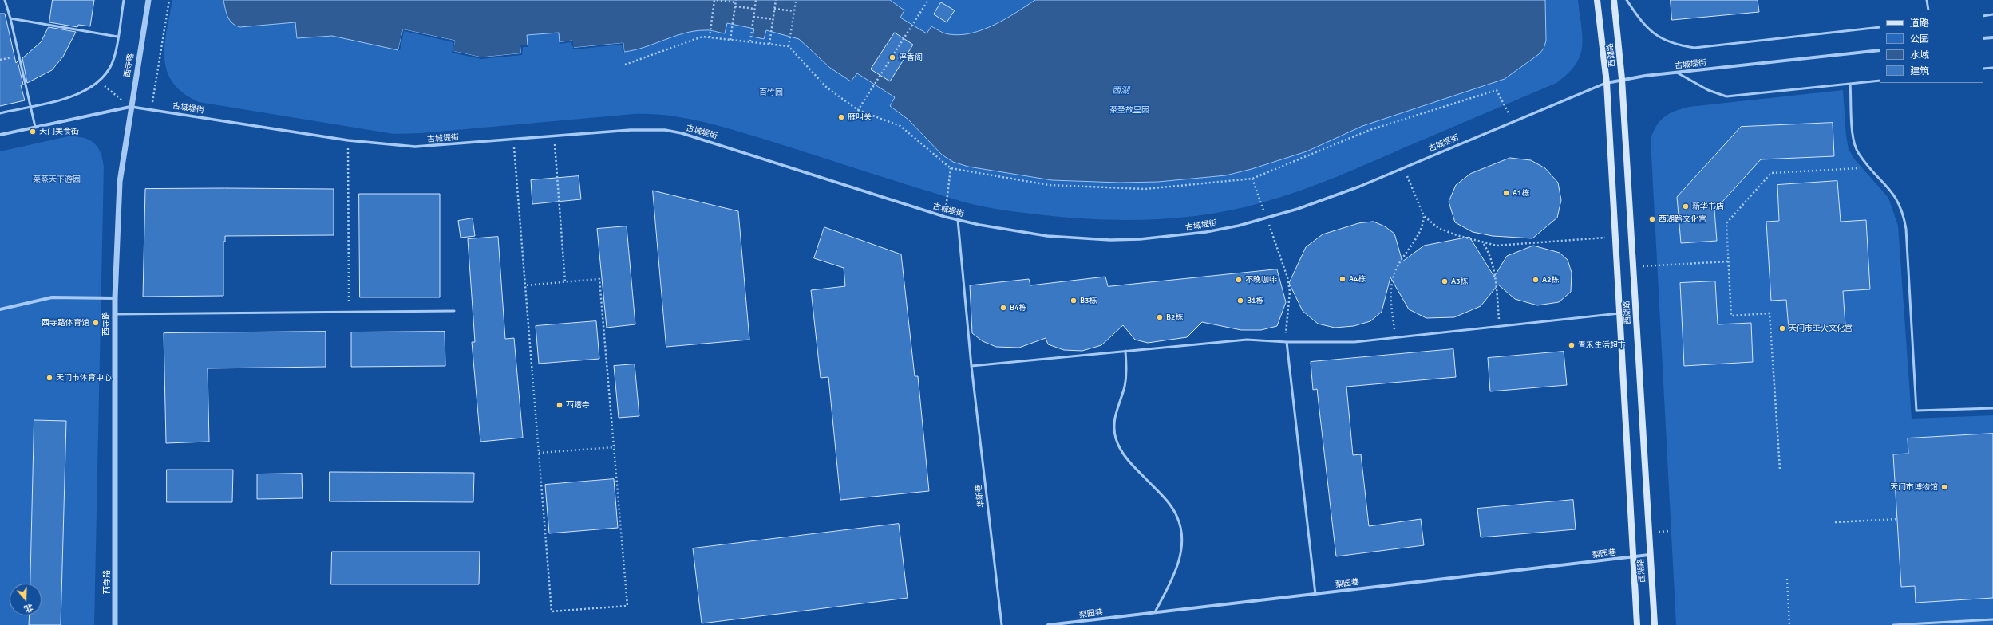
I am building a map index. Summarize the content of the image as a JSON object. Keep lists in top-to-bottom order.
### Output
{
  "streets": {
    "main road": ["西湖路"],
    "street": ["古城堤街", "西寺路", "梨园巷"],
    "lane": ["华新巷"]
  },
  "crossings": [
    ["西湖路", "古城堤街"],
    ["西湖路", "梨园巷"],
    ["古城堤街", "西寺路"],
    ["古城堤街", "华新巷"]
  ],
  "water": ["西湖"],
  "parks": ["百竹园", "茶圣故里园", "菜蒸天下游园"],
  "places": [
    "浮香阁",
    "雁叫关",
    "天门美食街",
    "A1栋",
    "新华书店",
    "西湖路文化宫",
    "A4栋",
    "不晚咖啡",
    "A2栋",
    "A3栋",
    "B3栋",
    "B1栋",
    "B4栋",
    "B2栋",
    "西寺路体育馆",
    "天门市工人文化宫",
    "青禾生活超市",
    "天门市体育中心",
    "西塔寺",
    "天门市博物馆"
  ],
  "legend": [
    "道路",
    "公园",
    "水域",
    "建筑"
  ],
  "north": "bottom"
}
